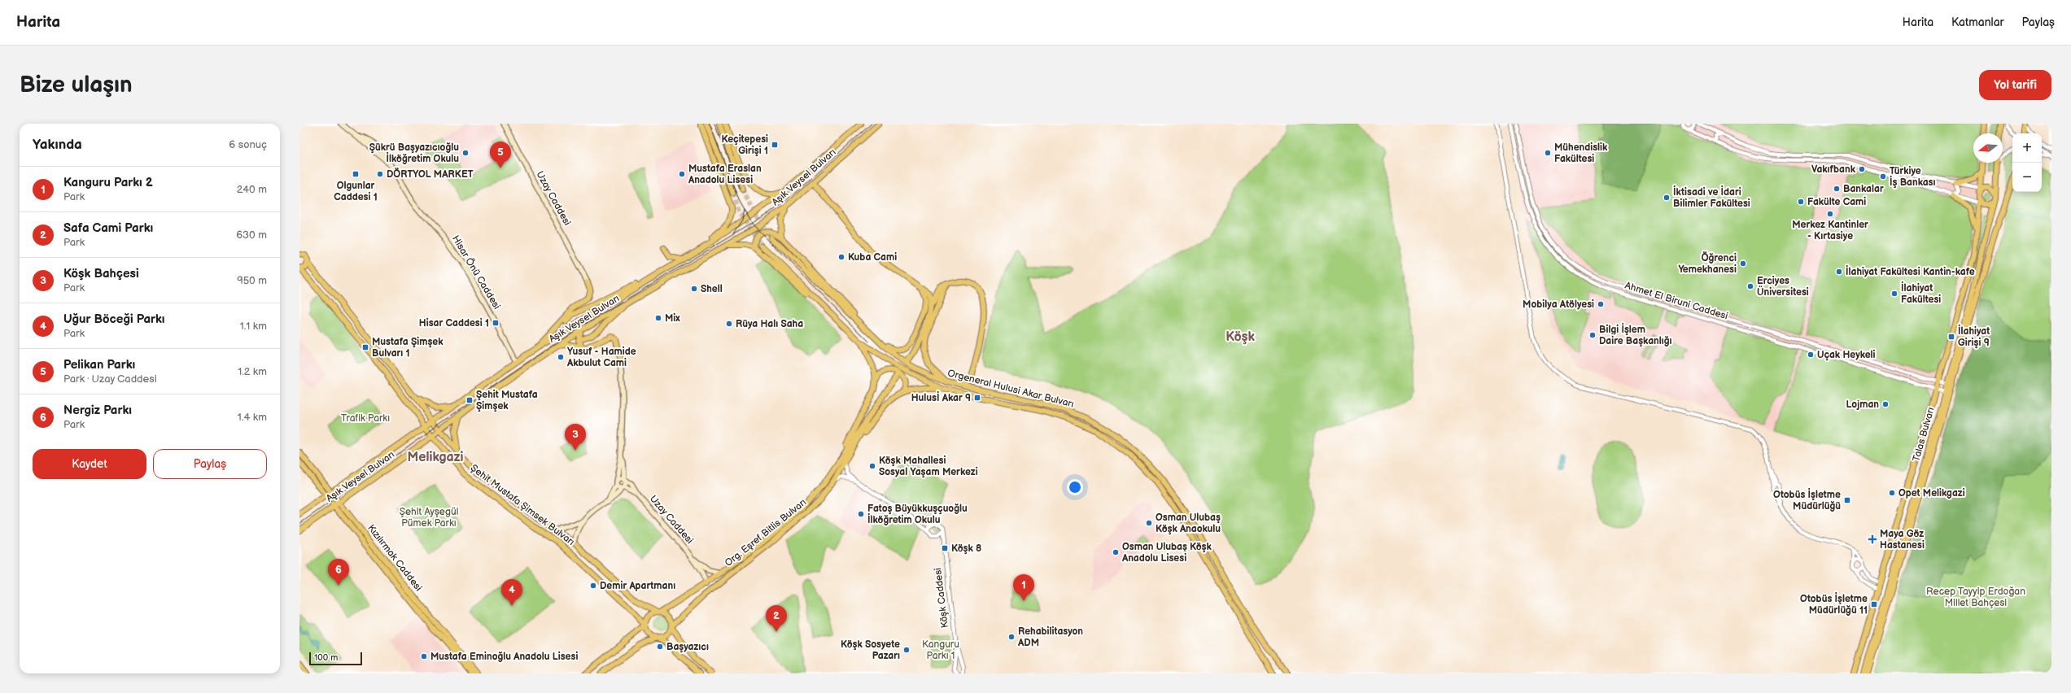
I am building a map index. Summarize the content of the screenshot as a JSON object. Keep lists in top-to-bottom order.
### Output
{
  "streets": {
    "main road": [
      "Aşık Veysel Bulvarı",
      "Uzay Caddesi",
      "Hisar Önü Caddesi",
      "Orgeneral Hulusi Akar Bulvarı",
      "Talas Bulvarı",
      "Şehit Mustafa Şimsek Bulvarı",
      "Org. Eşref Bitlis Bulvarı",
      "Kızılırmak Caddesi"
    ],
    "street": ["Ahmet El Biruni Caddesi", "Köşk Caddesi"]
  },
  "crossings": [
    ["Aşık Veysel Bulvarı", "Hisar Önü Caddesi"],
    ["Aşık Veysel Bulvarı", "Şehit Mustafa Şimsek Bulvarı"],
    ["Aşık Veysel Bulvarı", "Kızılırmak Caddesi"],
    ["Uzay Caddesi", "Org. Eşref Bitlis Bulvarı"],
    ["Ahmet El Biruni Caddesi", "Talas Bulvarı"],
    ["Şehit Mustafa Şimsek Bulvarı", "Org. Eşref Bitlis Bulvarı"]
  ],
  "districts": ["Köşk", "Melikgazi"],
  "parks": [
    "Trafik Parkı",
    "Şehit Ayşegül Pümek Parkı",
    "Recep Tayyip Erdoğan Millet Bahçesi",
    "Kanguru Parkı 1"
  ],
  "places": {
    "transit": [
      "Keçitepesi Girişi 1",
      "Olgunlar Caddesi 1",
      "Hisar Caddesi 1",
      "İlahiyat Girişi 9",
      "Mustafa Şimşek Bulvarı 1",
      "Hulusİ Akar 9",
      "Şehit Mustafa Şimşek",
      "Otobüs İşletme Müdürlüğü",
      "Köşk 8",
      "Otobüs İşletme Müdürlüğü 11"
    ],
    "other": [
      "Şükrü Başyazıcıoğlu İlköğretim Okulu",
      "Mühendislik Fakültesi",
      "Vakıfbank",
      "DÖRTYOL MARKET",
      "Mustafa Eraslan Anadolu Lisesi",
      "Türkiye İş Bankası",
      "Bankalar",
      "İktisadi ve İdari Bilimler Fakültesi",
      "Fakülte Cami",
      "Merkez Kantinler - Kırtasiye",
      "Kuba Cami",
      "Öğrenci Yemekhanesi",
      "İlahiyat Fakültesi Kantin-kafe",
      "Erciyes Üniversitesi",
      "Shell",
      "İlahiyat Fakültesi",
      "Mobilya Atölyesi",
      "Mix",
      "Rüya Halı Saha",
      "Bilgi İşlem Daire Başkanlığı",
      "Uçak Heykeli",
      "Yusuf - Hamide Akbulut Cami",
      "Lojman",
      "Köşk Mahallesi Sosyal Yaşam Merkezi",
      "Opet Melikgazi",
      "Fatoş Büyükkuşçuoğlu İlköğretim Okulu",
      "Osman Ulubaş Köşk Anaokulu",
      "Osman Ulubaş Köşk Anadolu Lisesi",
      "Demir Apartmanı",
      "Rehabilitasyon ADM",
      "Başyazıcı",
      "Köşk Sosyete Pazarı",
      "Mustafa Eminoğlu Anadolu Lisesi"
    ],
    "health": ["Maya Göz Hastanesi"]
  },
  "scale_bar": "100 m",
  "north": "left",
  "page": {
    "header": "Harita",
    "nav": ["Harita", "Katmanlar", "Paylaş"],
    "buttons": [
      "Yol tarifi",
      ["Kaydet", "Paylaş"]
    ],
    "title": "Bize ulaşın",
    "heading": ["Yakında", "6 sonuç"],
    "map_buttons": ["+", "−"],
    "pins": [
      "5",
      "3",
      "6",
      "1",
      "4",
      "2"
    ],
    "list": [
      {
        "mark": "1",
        "name": "Kanguru Parkı 2",
        "note": "Park",
        "value": "240 m"
      },
      {
        "mark": "2",
        "name": "Safa Cami Parkı",
        "note": "Park",
        "value": "630 m"
      },
      {
        "mark": "3",
        "name": "Köşk Bahçesi",
        "note": "Park",
        "value": "950 m"
      },
      {
        "mark": "4",
        "name": "Uğur Böceği Parkı",
        "note": "Park",
        "value": "1.1 km"
      },
      {
        "mark": "5",
        "name": "Pelikan Parkı",
        "note": "Park · Uzay Caddesi",
        "value": "1.2 km"
      },
      {
        "mark": "6",
        "name": "Nergiz Parkı",
        "note": "Park",
        "value": "1.4 km"
      }
    ],
    "scale": "100 m"
  }
}
